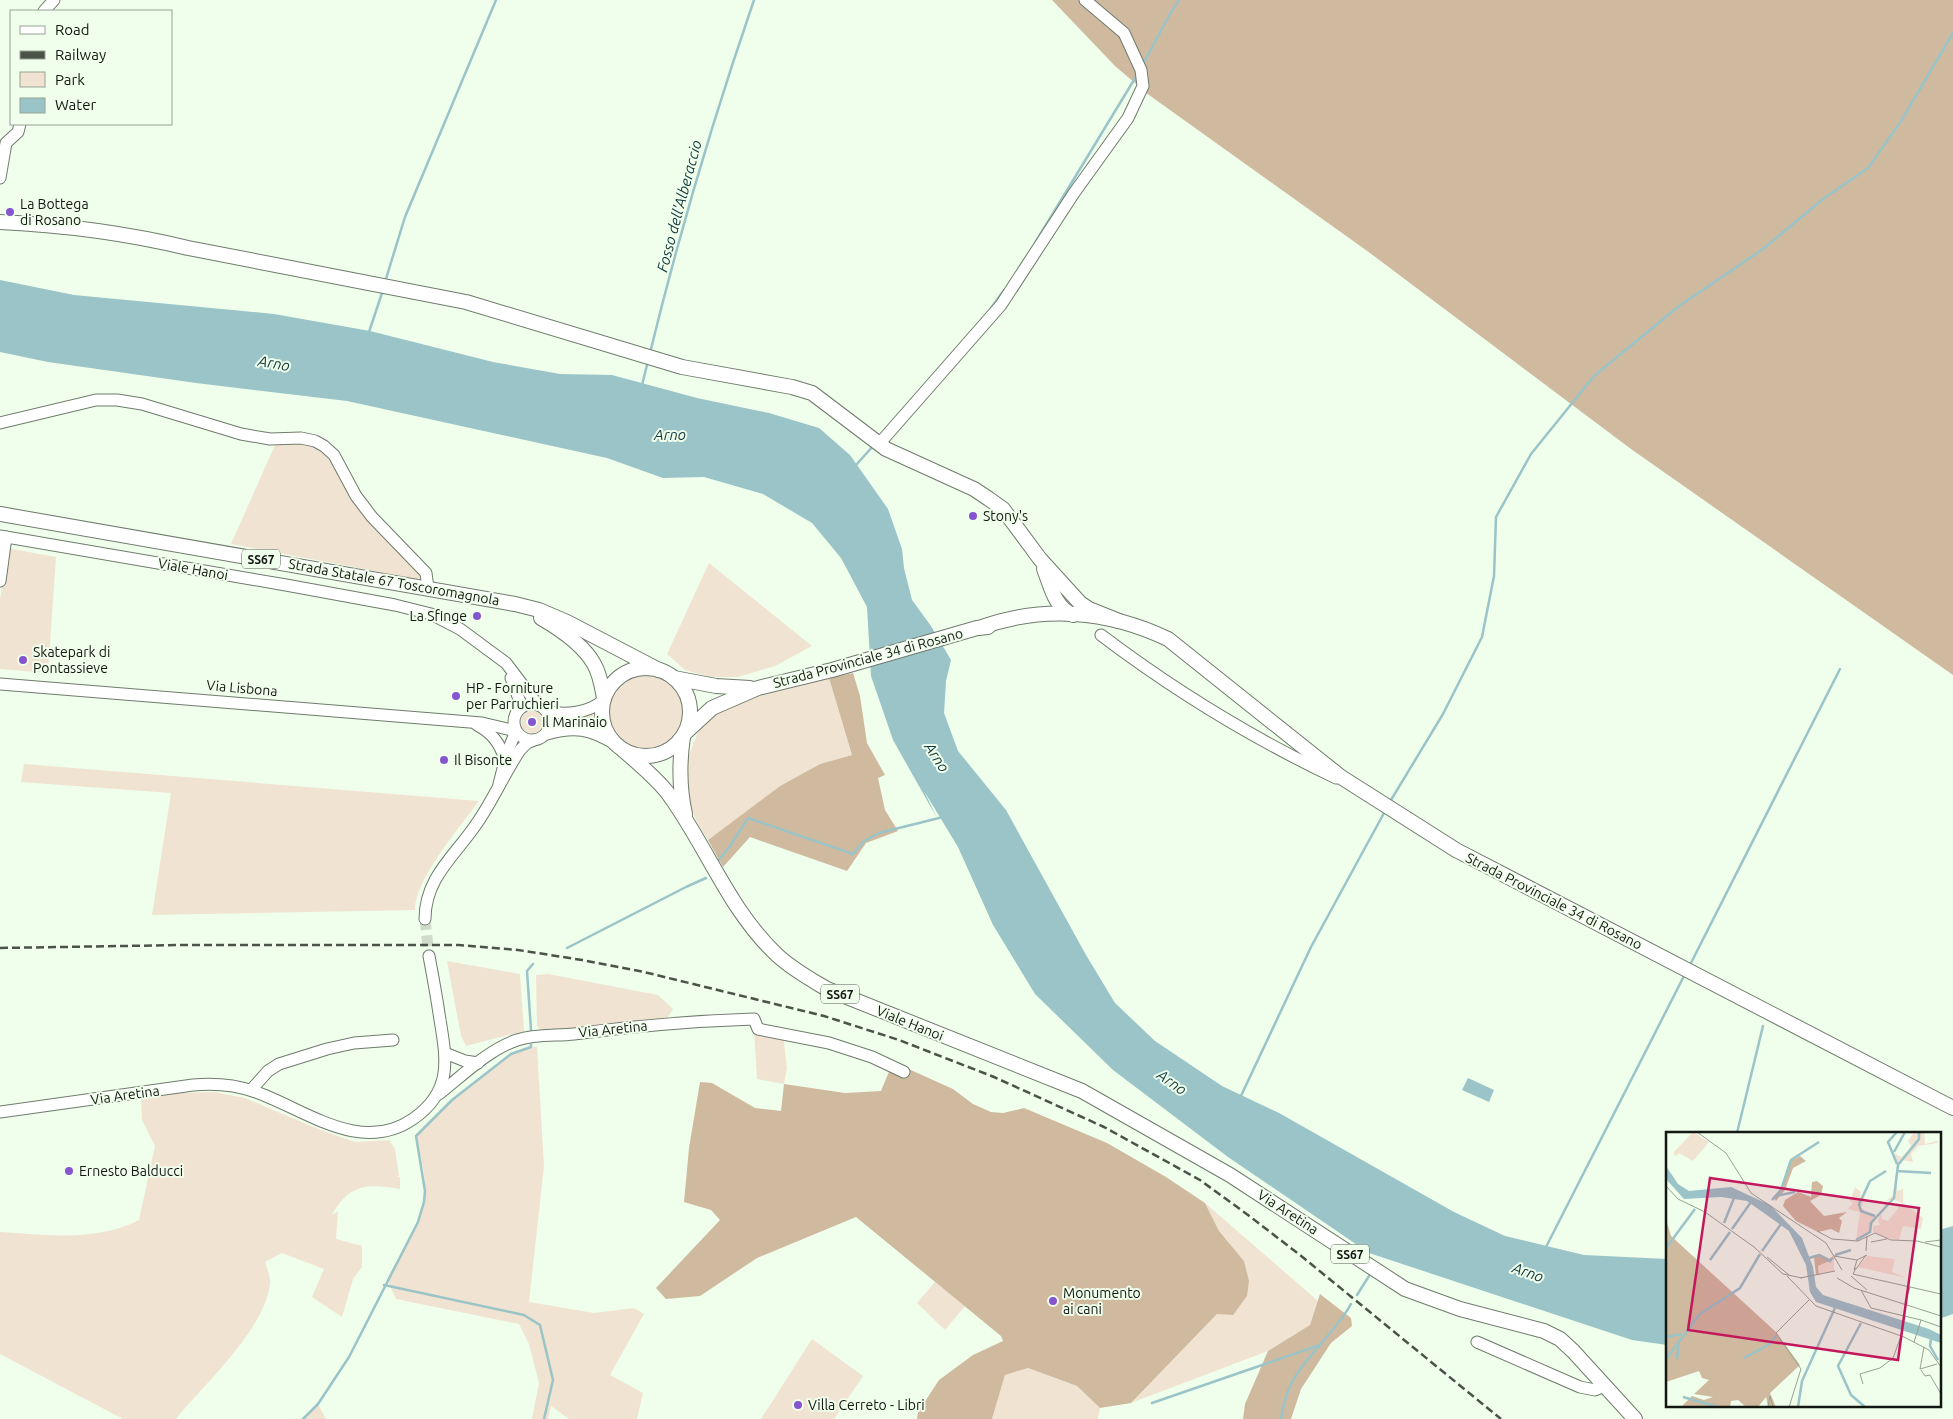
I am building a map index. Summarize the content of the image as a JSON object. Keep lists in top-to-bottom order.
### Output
{
  "streets": {
    "main road": [
      "SS67",
      "Viale Hanoi",
      "Strada Statale 67 Toscoromagnola",
      "Strada Provinciale 34 di Rosano",
      "Via Aretina"
    ],
    "street": ["Via Lisbona"]
  },
  "crossings": [
    ["Viale Hanoi", "Strada Statale 67 Toscoromagnola"],
    ["Viale Hanoi", "Strada Provinciale 34 di Rosano"],
    ["Viale Hanoi", "Via Lisbona"],
    ["Viale Hanoi", "Via Aretina"],
    ["Strada Statale 67 Toscoromagnola", "Strada Provinciale 34 di Rosano"]
  ],
  "water": ["Fosso dell'Alberaccio", "Arno"],
  "places": [
    "La Bottega di Rosano",
    "Stony's",
    "La Sfinge",
    "Skatepark di Pontassieve",
    "HP - Forniture per Parruchieri",
    "Il Marinaio",
    "Il Bisonte",
    "Ernesto Balducci",
    "Monumento ai cani",
    "Villa Cerreto - Libri"
  ],
  "legend": [
    "Road",
    "Railway",
    "Park",
    "Water"
  ]
}
